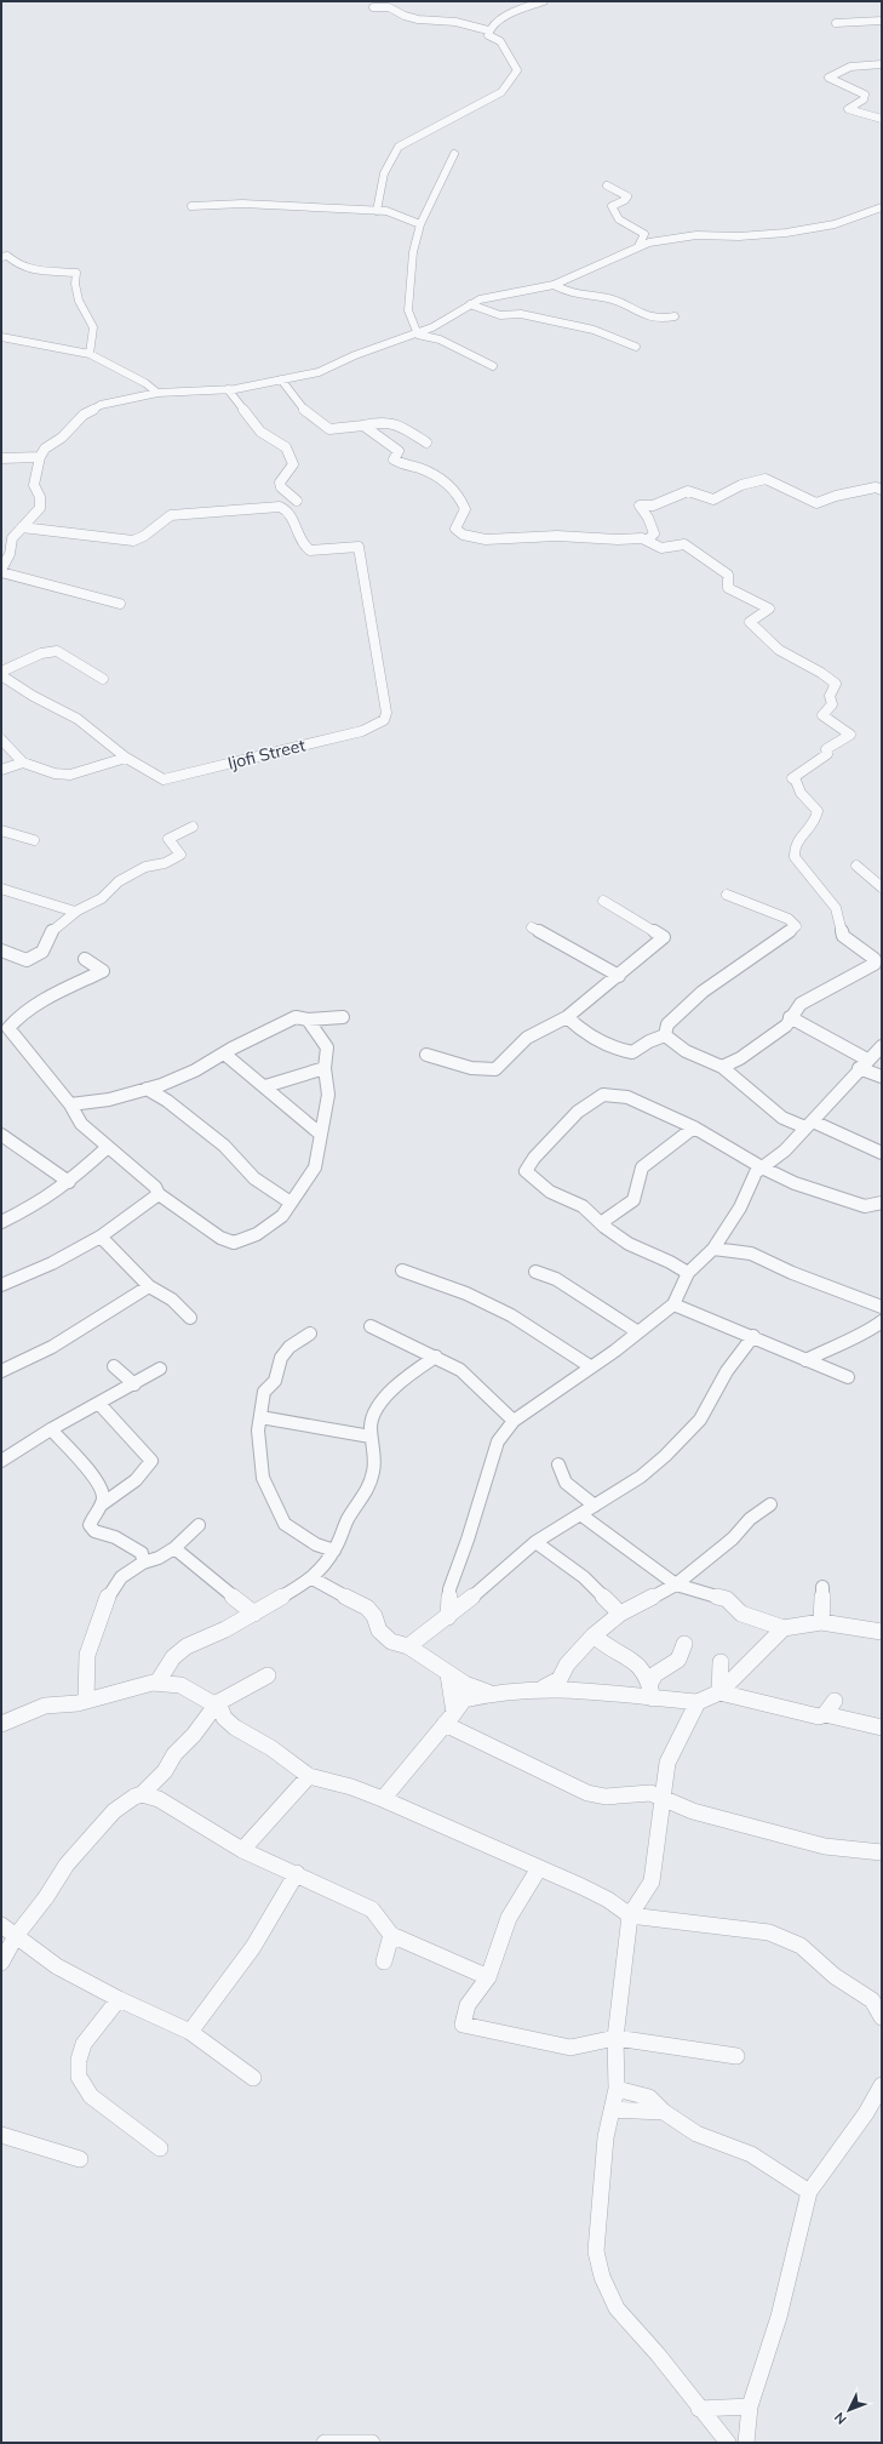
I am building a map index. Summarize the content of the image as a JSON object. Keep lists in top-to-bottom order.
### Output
{
  "streets": {
    "street": ["Ijofi Street"]
  },
  "north": "bottom left"
}
